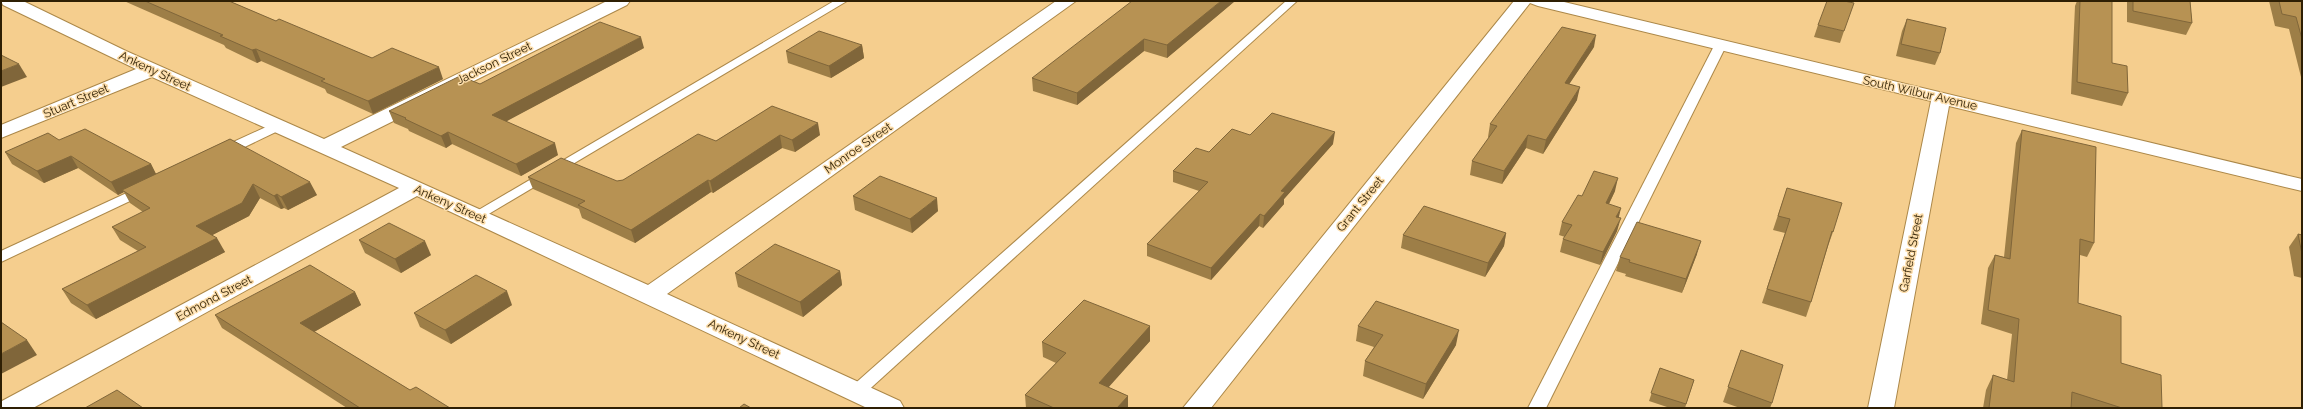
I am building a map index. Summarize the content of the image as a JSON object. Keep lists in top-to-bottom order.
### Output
{
  "streets": {
    "street": [
      "Jackson Street",
      "Ankeny Street",
      "South Wilbur Avenue",
      "Stuart Street",
      "Monroe Street",
      "Grant Street",
      "Garfield Street",
      "Edmond Street"
    ]
  },
  "crossings": [
    ["Jackson Street", "Ankeny Street"],
    ["Ankeny Street", "Stuart Street"],
    ["Ankeny Street", "Monroe Street"],
    ["Ankeny Street", "Edmond Street"],
    ["South Wilbur Avenue", "Garfield Street"]
  ]
}
